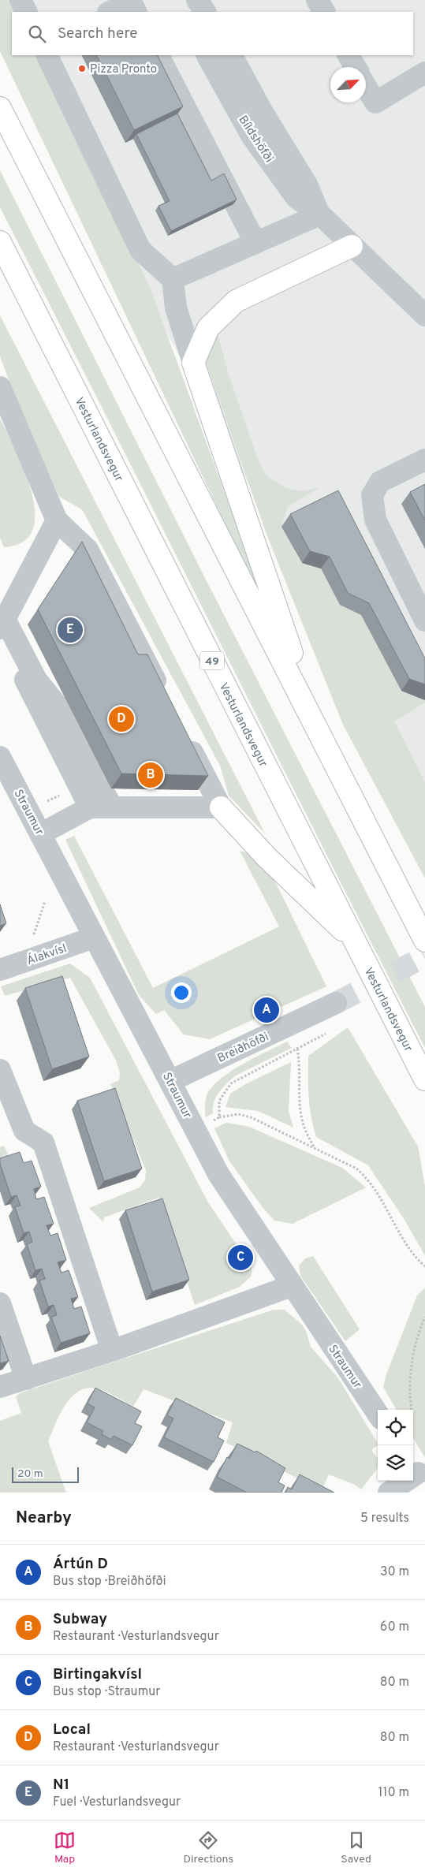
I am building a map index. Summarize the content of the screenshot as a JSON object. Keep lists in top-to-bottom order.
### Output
{
  "streets": {
    "highway": ["Vesturlandsvegur", "49"],
    "street": [
      "Bíldshöfði",
      "Straumur",
      "Álakvísl",
      "Breiðhöfði"
    ]
  },
  "crossings": [
    ["Straumur", "Álakvísl"],
    ["Straumur", "Breiðhöfði"]
  ],
  "places": ["Pizza Pronto"],
  "scale_bar": "20 m",
  "north": "top right",
  "page": {
    "search": "Search here",
    "pins": [
      "E",
      "D",
      "B",
      "A",
      "C"
    ],
    "scale": "20 m",
    "heading": ["Nearby", "5 results"],
    "list": [
      {
        "mark": "A",
        "name": "Ártún D",
        "note": "Bus stop · Breiðhöfði",
        "value": "30 m"
      },
      {
        "mark": "B",
        "name": "Subway",
        "note": "Restaurant · Vesturlandsvegur",
        "value": "60 m"
      },
      {
        "mark": "C",
        "name": "Birtingakvísl",
        "note": "Bus stop · Straumur",
        "value": "80 m"
      },
      {
        "mark": "D",
        "name": "Local",
        "note": "Restaurant · Vesturlandsvegur",
        "value": "80 m"
      },
      {
        "mark": "E",
        "name": "N1",
        "note": "Fuel · Vesturlandsvegur",
        "value": "110 m"
      }
    ],
    "nav": ["Map", "Directions", "Saved"]
  }
}
